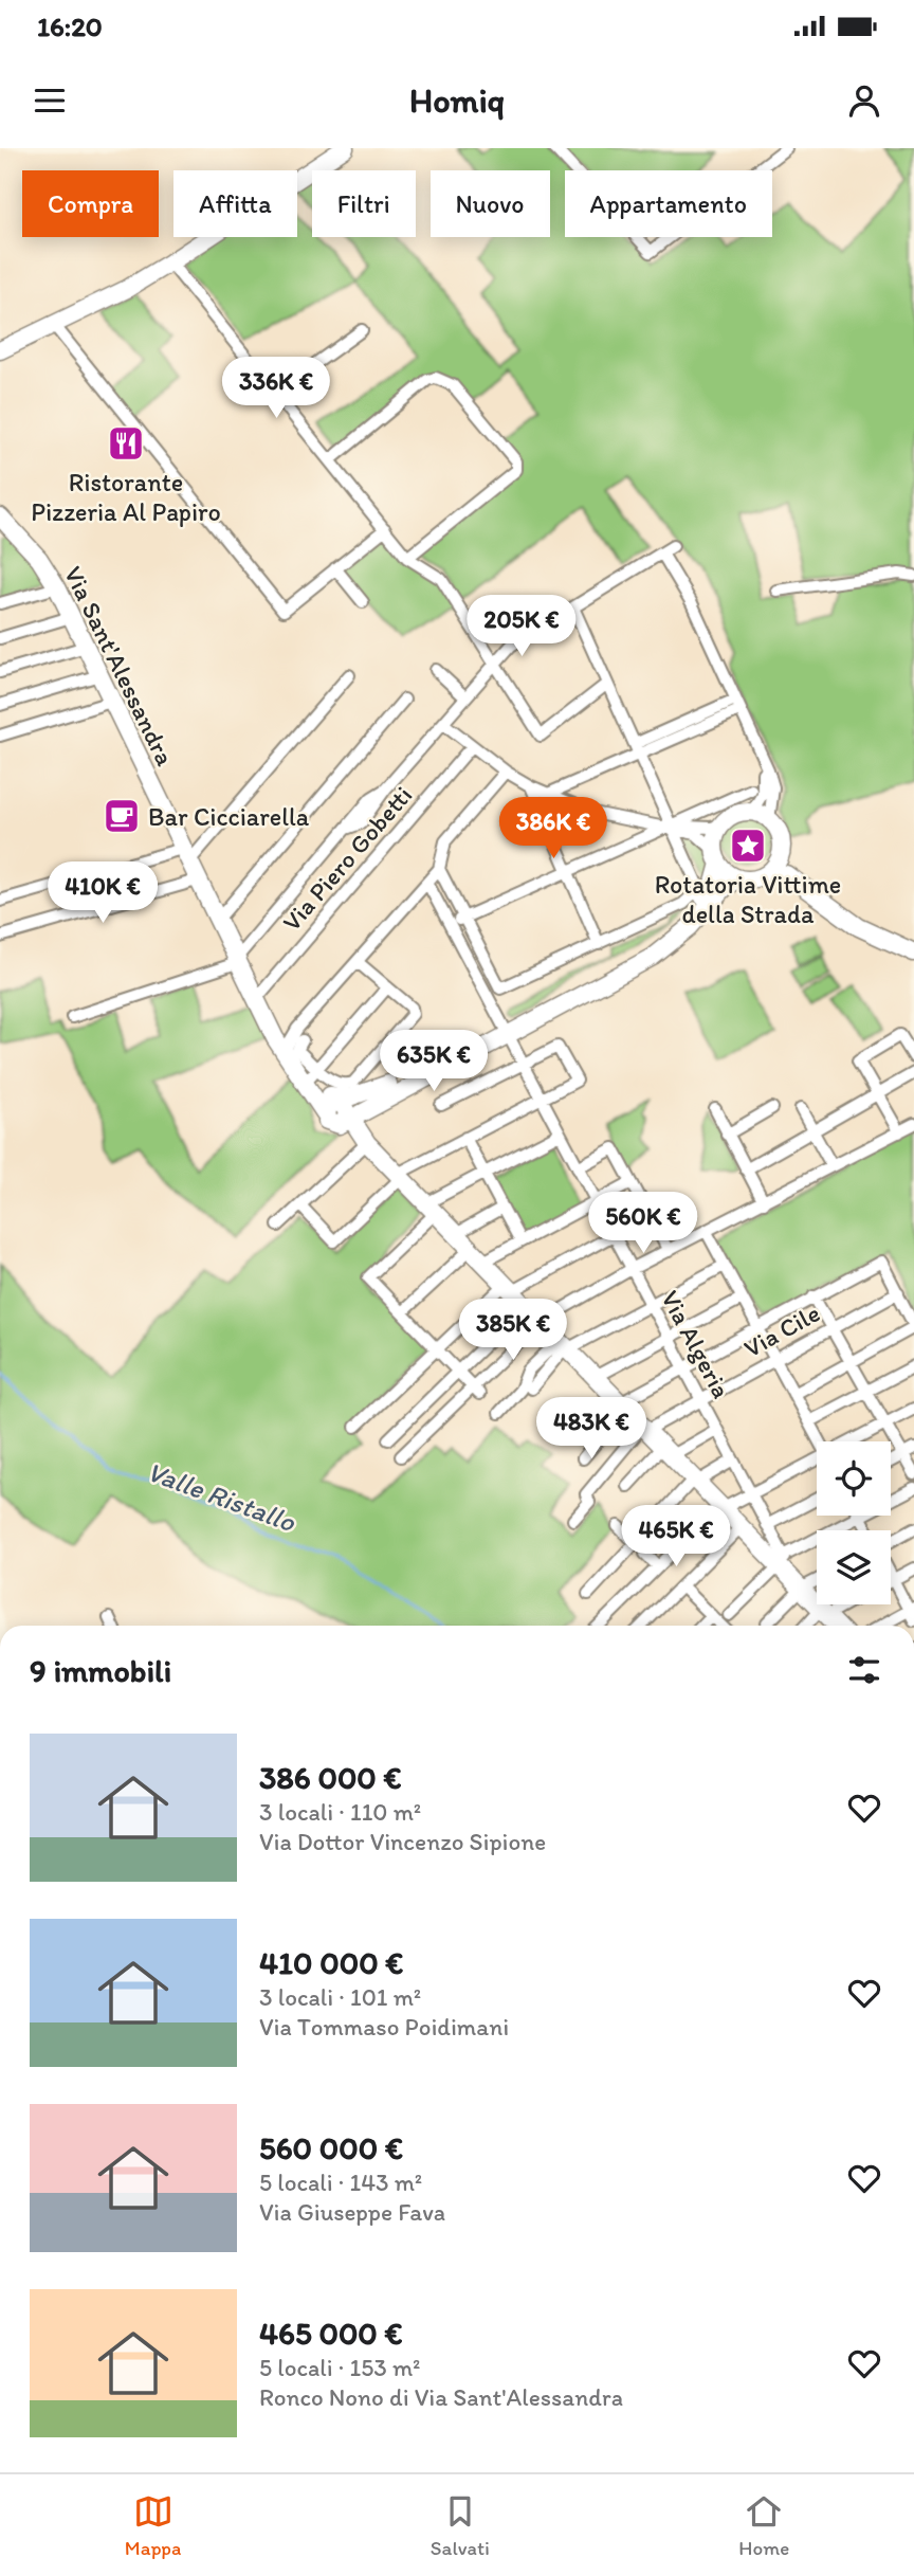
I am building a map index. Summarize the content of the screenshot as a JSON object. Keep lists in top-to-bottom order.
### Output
{
  "streets": {
    "street": [
      "Via Sant'Alessandra",
      "Via Piero Gobetti",
      "Via Cile",
      "Via Algeria"
    ]
  },
  "crossings": [
    ["Via Sant'Alessandra", "Via Piero Gobetti"],
    ["Via Cile", "Via Algeria"]
  ],
  "water": ["Valle Ristallo"],
  "places": {
    "restaurant": ["Ristorante Pizzeria Al Papiro"],
    "cafe": ["Bar Cicciarella"],
    "place": ["Rotatoria Vittime della Strada"]
  },
  "page": {
    "status": "16:20",
    "header": "Homiq",
    "chip": [
      "Compra",
      "Affitta",
      "Filtri",
      "Nuovo",
      "Appartamento"
    ],
    "price": [
      "336K €",
      "205K €",
      "386K €",
      "410K €",
      "635K €",
      "560K €",
      "385K €",
      "483K €",
      "465K €"
    ],
    "heading": "9 immobili",
    "list": [
      {
        "name": "386 000 €",
        "note": "3 locali · 110 m² · Via Dottor Vincenzo Sipione"
      },
      {
        "name": "410 000 €",
        "note": "3 locali · 101 m² · Via Tommaso Poidimani"
      },
      {
        "name": "560 000 €",
        "note": "5 locali · 143 m² · Via Giuseppe Fava"
      },
      {
        "name": "465 000 €",
        "note": "5 locali · 153 m² · Ronco Nono di Via Sant'Alessandra"
      }
    ],
    "tabs": ["Mappa", "Salvati", "Home"]
  }
}
